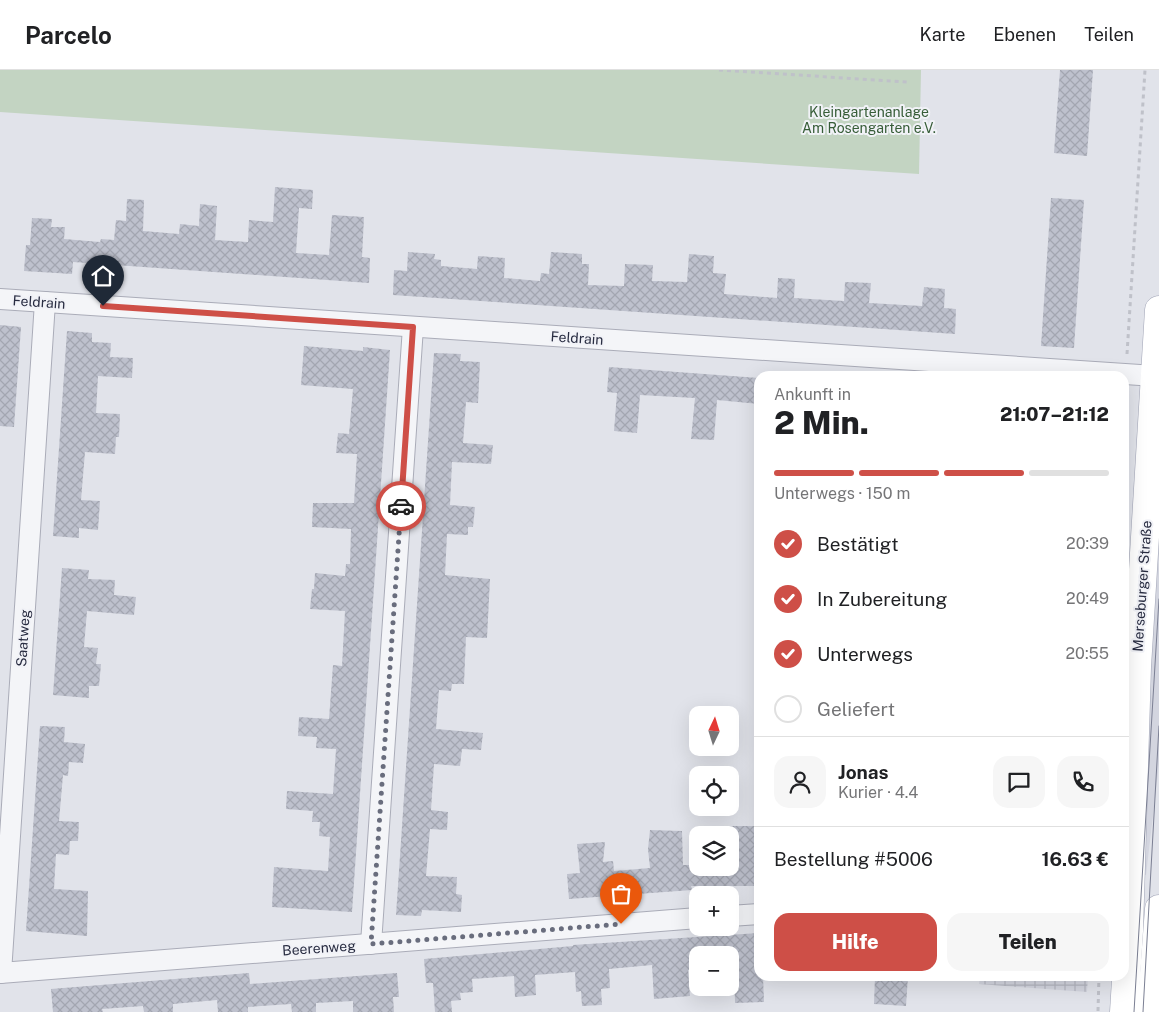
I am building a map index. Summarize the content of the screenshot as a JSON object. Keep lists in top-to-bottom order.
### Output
{
  "streets": {
    "main road": ["Merseburger Straße"],
    "street": ["Feldrain", "Saatweg", "Beerenweg"]
  },
  "crossings": [
    ["Feldrain", "Merseburger Straße"],
    ["Feldrain", "Saatweg"],
    ["Saatweg", "Beerenweg"]
  ],
  "parks": ["Kleingartenanlage Am Rosengarten e.V."],
  "north": "top",
  "page": {
    "header": "Parcelo",
    "nav": ["Karte", "Ebenen", "Teilen"],
    "heading": ["2 Min.", "Ankunft in", "21:07–21:12"],
    "panel": [
      "Jonas",
      "Kurier · 4.4",
      "Bestellung #5006",
      "16.63 €"
    ],
    "bar": "Unterwegs · 150 m",
    "list": [
      ["Bestätigt", "20:39"],
      ["In Zubereitung", "20:49"],
      ["Unterwegs", "20:55"],
      "Geliefert"
    ],
    "map_buttons": ["+", "−"],
    "buttons": ["Hilfe", "Teilen"]
  }
}
